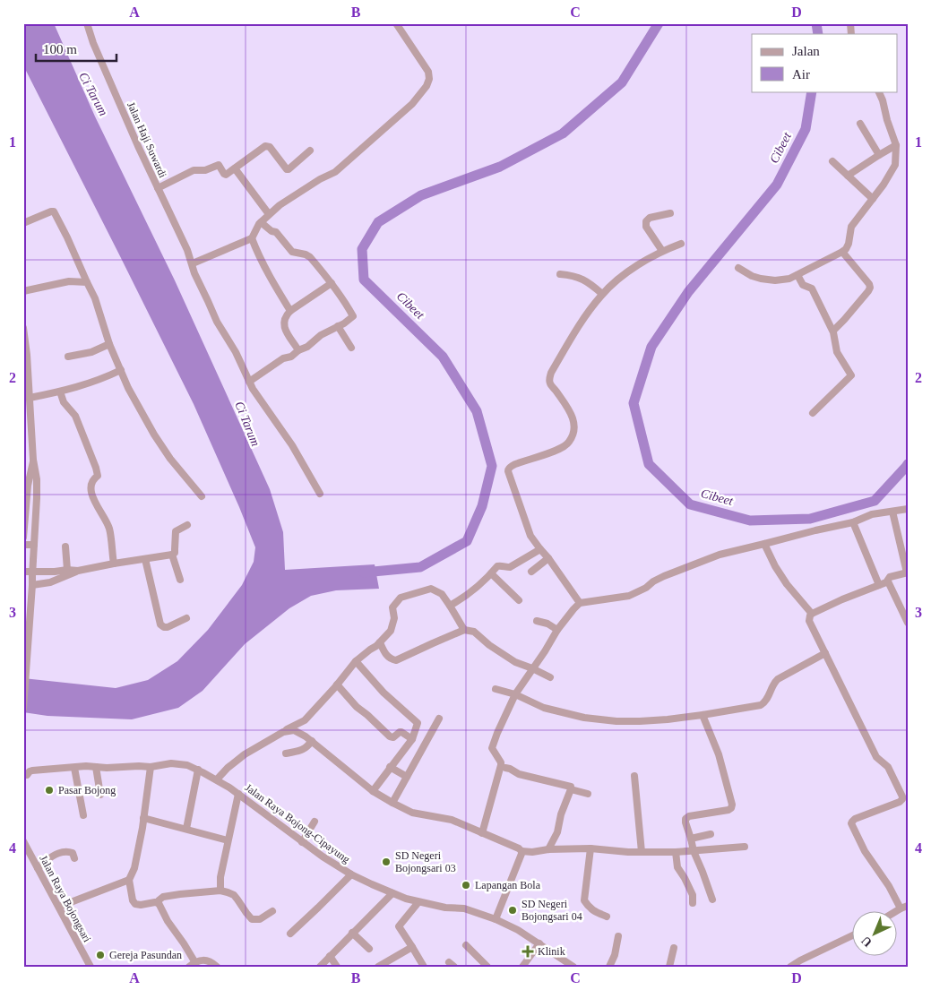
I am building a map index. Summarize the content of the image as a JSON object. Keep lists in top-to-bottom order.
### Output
{
  "streets": {
    "street": ["Jalan Haji Suwardi", "Jalan Raya Bojong-Cipayung", "Jalan Raya Bojongsari"]
  },
  "water": ["Ci Tarum", "Cibeet"],
  "places": {
    "other": [
      "Pasar Bojong",
      "SD Negeri Bojongsari 03",
      "Lapangan Bola",
      "SD Negeri Bojongsari 04",
      "Gereja Pasundan"
    ],
    "health": ["Klinik"]
  },
  "legend": ["Jalan", "Air"],
  "scale_bar": "100 m",
  "north": "bottom left",
  "grid": {
    "columns": [
      "A",
      "B",
      "C",
      "D"
    ],
    "rows": [
      "1",
      "2",
      "3",
      "4"
    ]
  }
}
